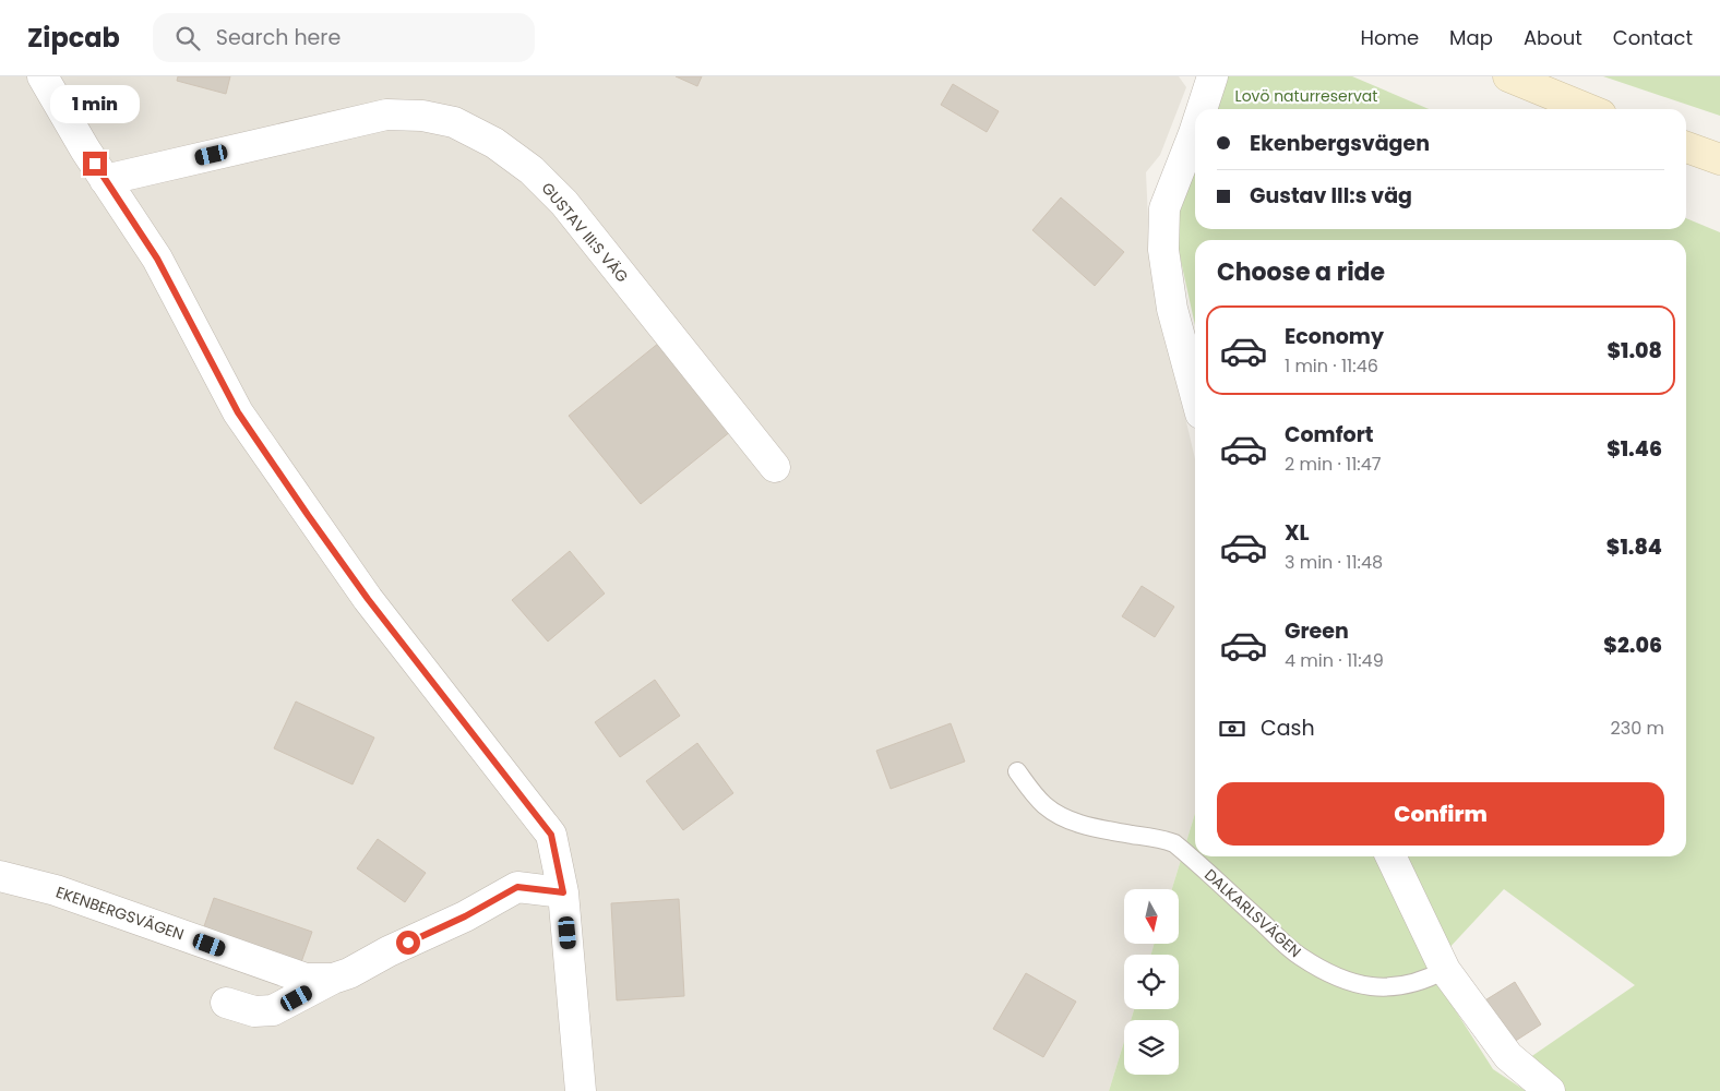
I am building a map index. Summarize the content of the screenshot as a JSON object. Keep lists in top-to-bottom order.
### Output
{
  "streets": {
    "street": ["GUSTAV III:S VÄG", "EKENBERGSVÄGEN"],
    "lane": ["DALKARLSVÄGEN"]
  },
  "parks": ["Lovö naturreservat"],
  "north": "bottom",
  "page": {
    "header": "Zipcab",
    "search": "Search here",
    "nav": [
      "Home",
      "Map",
      "About",
      "Contact"
    ],
    "bubble": "1 min",
    "banner": ["Ekenbergsvägen", "Gustav III:s väg"],
    "heading": "Choose a ride",
    "list": [
      {
        "name": "Economy",
        "note": "1 min · 11:46",
        "value": "$1.08"
      },
      {
        "name": "Comfort",
        "note": "2 min · 11:47",
        "value": "$1.46"
      },
      {
        "name": "XL",
        "note": "3 min · 11:48",
        "value": "$1.84"
      },
      {
        "name": "Green",
        "note": "4 min · 11:49",
        "value": "$2.06"
      }
    ],
    "pay": ["Cash", "230 m"],
    "buttons": "Confirm"
  }
}
